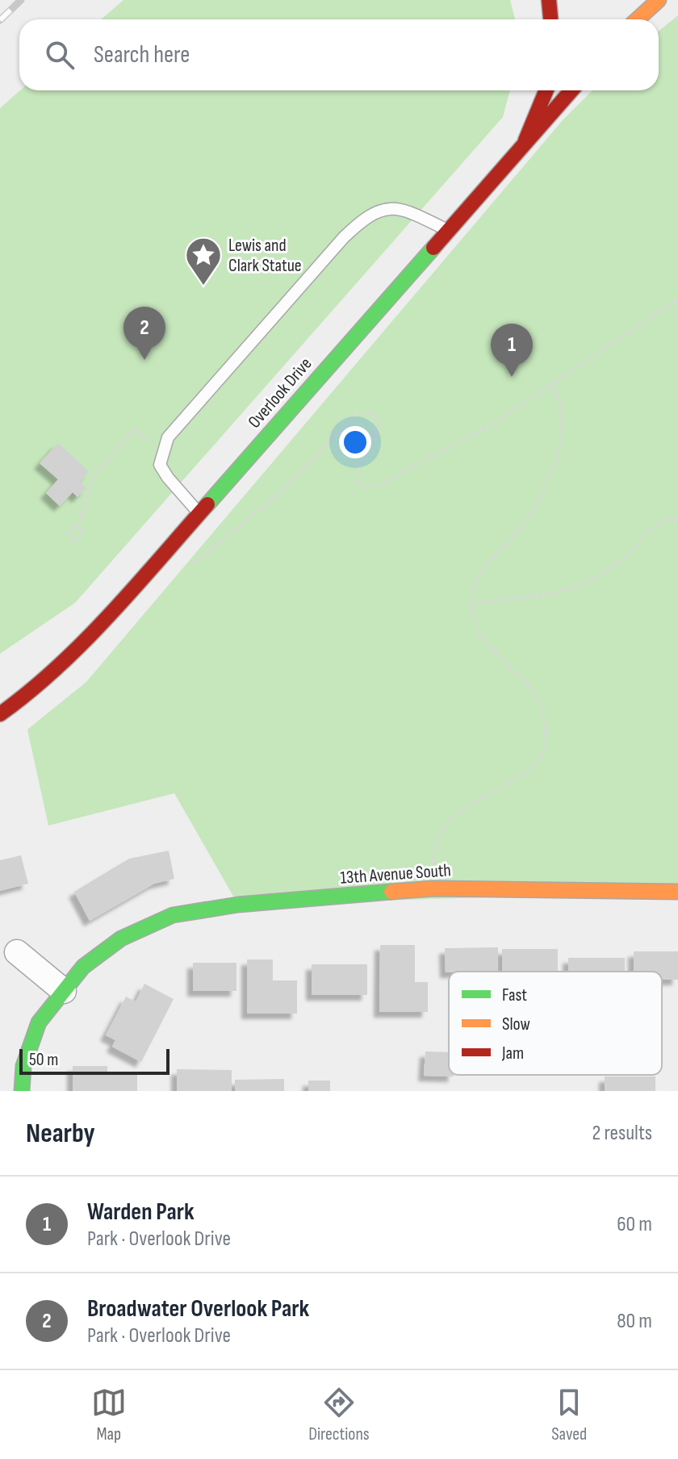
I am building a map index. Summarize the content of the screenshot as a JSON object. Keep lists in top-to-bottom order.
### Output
{
  "streets": {
    "main road": ["Overlook Drive", "13th Avenue South"]
  },
  "places": {
    "place": ["Lewis and Clark Statue"]
  },
  "legend": ["Fast", "Slow", "Jam"],
  "scale_bar": "50 m",
  "page": {
    "search": "Search here",
    "pins": ["2", "1"],
    "scale": "50 m",
    "heading": ["Nearby", "2 results"],
    "list": [
      {
        "mark": "1",
        "name": "Warden Park",
        "note": "Park · Overlook Drive",
        "value": "60 m"
      },
      {
        "mark": "2",
        "name": "Broadwater Overlook Park",
        "note": "Park · Overlook Drive",
        "value": "80 m"
      }
    ],
    "nav": ["Map", "Directions", "Saved"]
  }
}
